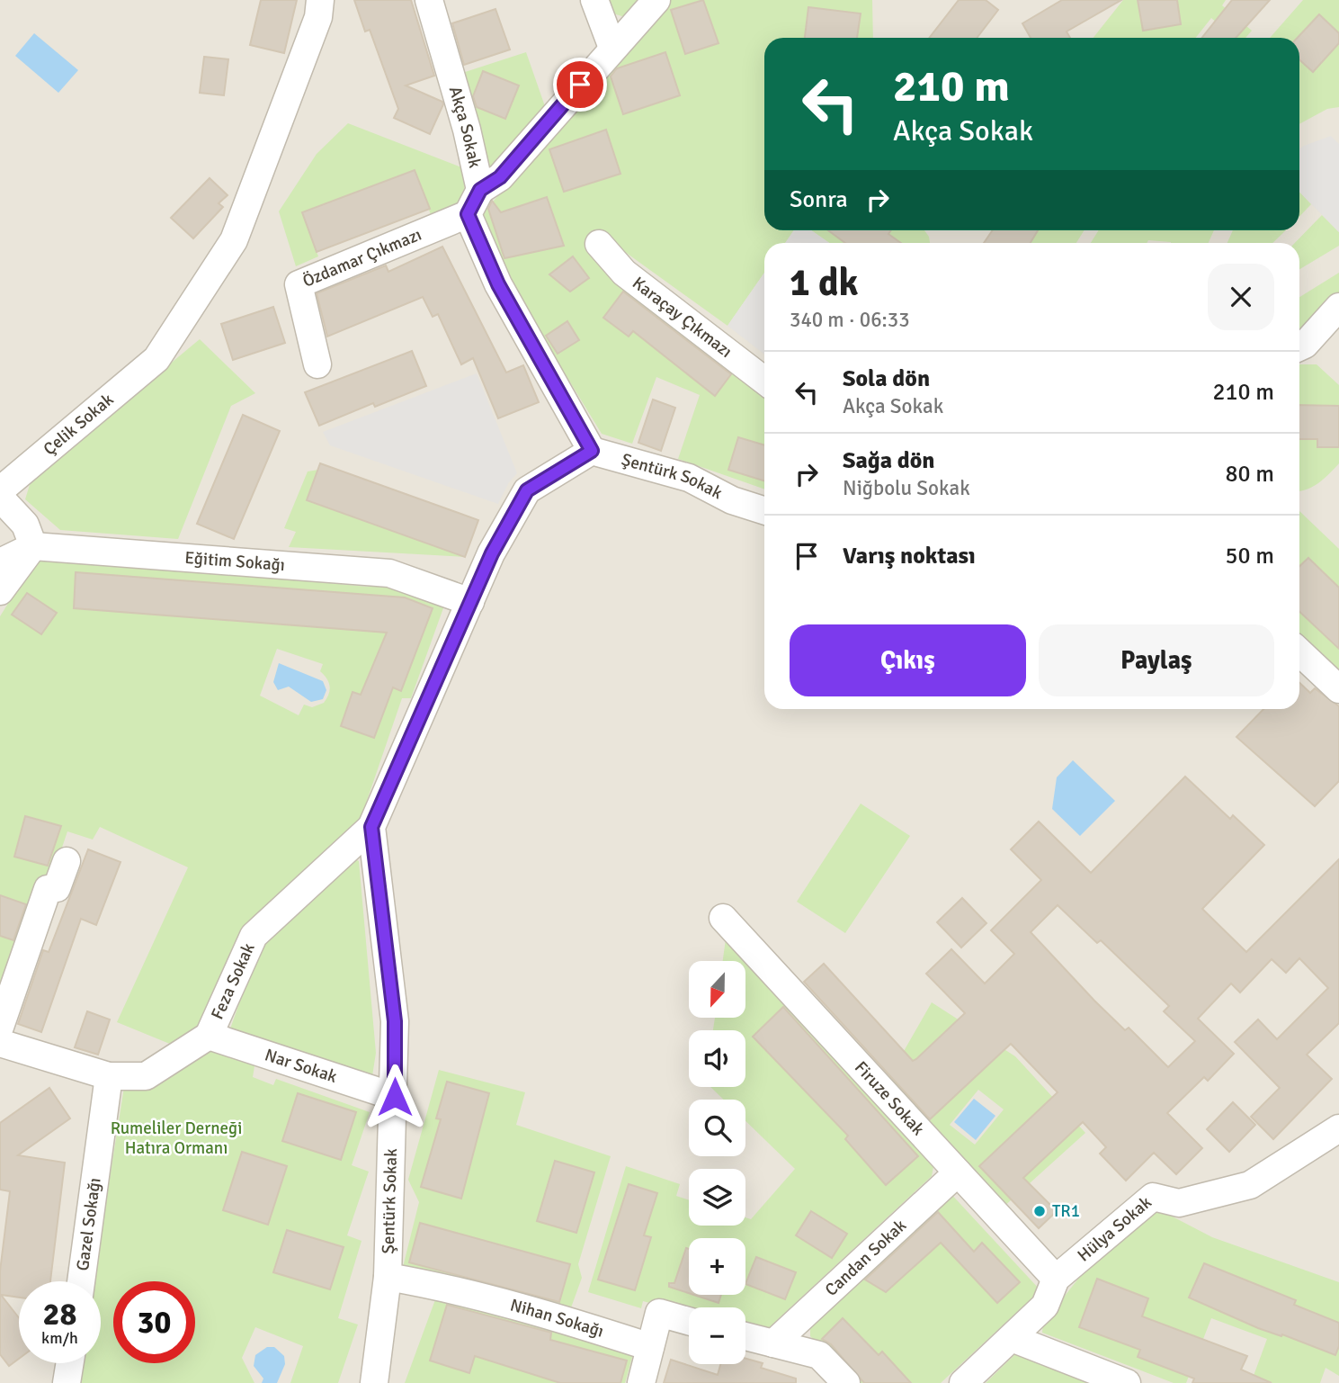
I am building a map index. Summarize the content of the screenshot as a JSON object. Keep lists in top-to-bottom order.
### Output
{
  "streets": {
    "street": [
      "Akça Sokak",
      "Özdamar Çıkmazı",
      "Karaçay Çıkmazı",
      "Çelik Sokak",
      "Şentürk Sokak",
      "Eğitim Sokağı",
      "Feza Sokak",
      "Nar Sokak",
      "Firuze Sokak",
      "Gazel Sokağı",
      "Hülya Sokak",
      "Candan Sokak",
      "Nihan Sokağı"
    ]
  },
  "crossings": [
    ["Akça Sokak", "Özdamar Çıkmazı"],
    ["Şentürk Sokak", "Feza Sokak"],
    ["Şentürk Sokak", "Nar Sokak"],
    ["Şentürk Sokak", "Nihan Sokağı"],
    ["Feza Sokak", "Nar Sokak"],
    ["Feza Sokak", "Gazel Sokağı"],
    ["Firuze Sokak", "Hülya Sokak"],
    ["Firuze Sokak", "Candan Sokak"]
  ],
  "parks": ["Rumeliler Derneği Hatıra Ormanı"],
  "places": ["TR1"],
  "north": "bottom",
  "page": {
    "turn": ["210 m", "Akça Sokak"],
    "then": "Sonra",
    "heading": ["1 dk", "340 m · 06:33"],
    "list": [
      {
        "name": "Sola dön",
        "note": "Akça Sokak",
        "value": "210 m"
      },
      {
        "name": "Sağa dön",
        "note": "Niğbolu Sokak",
        "value": "80 m"
      },
      {
        "name": "Varış noktası",
        "value": "50 m"
      }
    ],
    "buttons": ["Çıkış", "Paylaş"],
    "map_buttons": ["+", "−"],
    "speed": "28 km/h",
    "limit": "30"
  }
}
